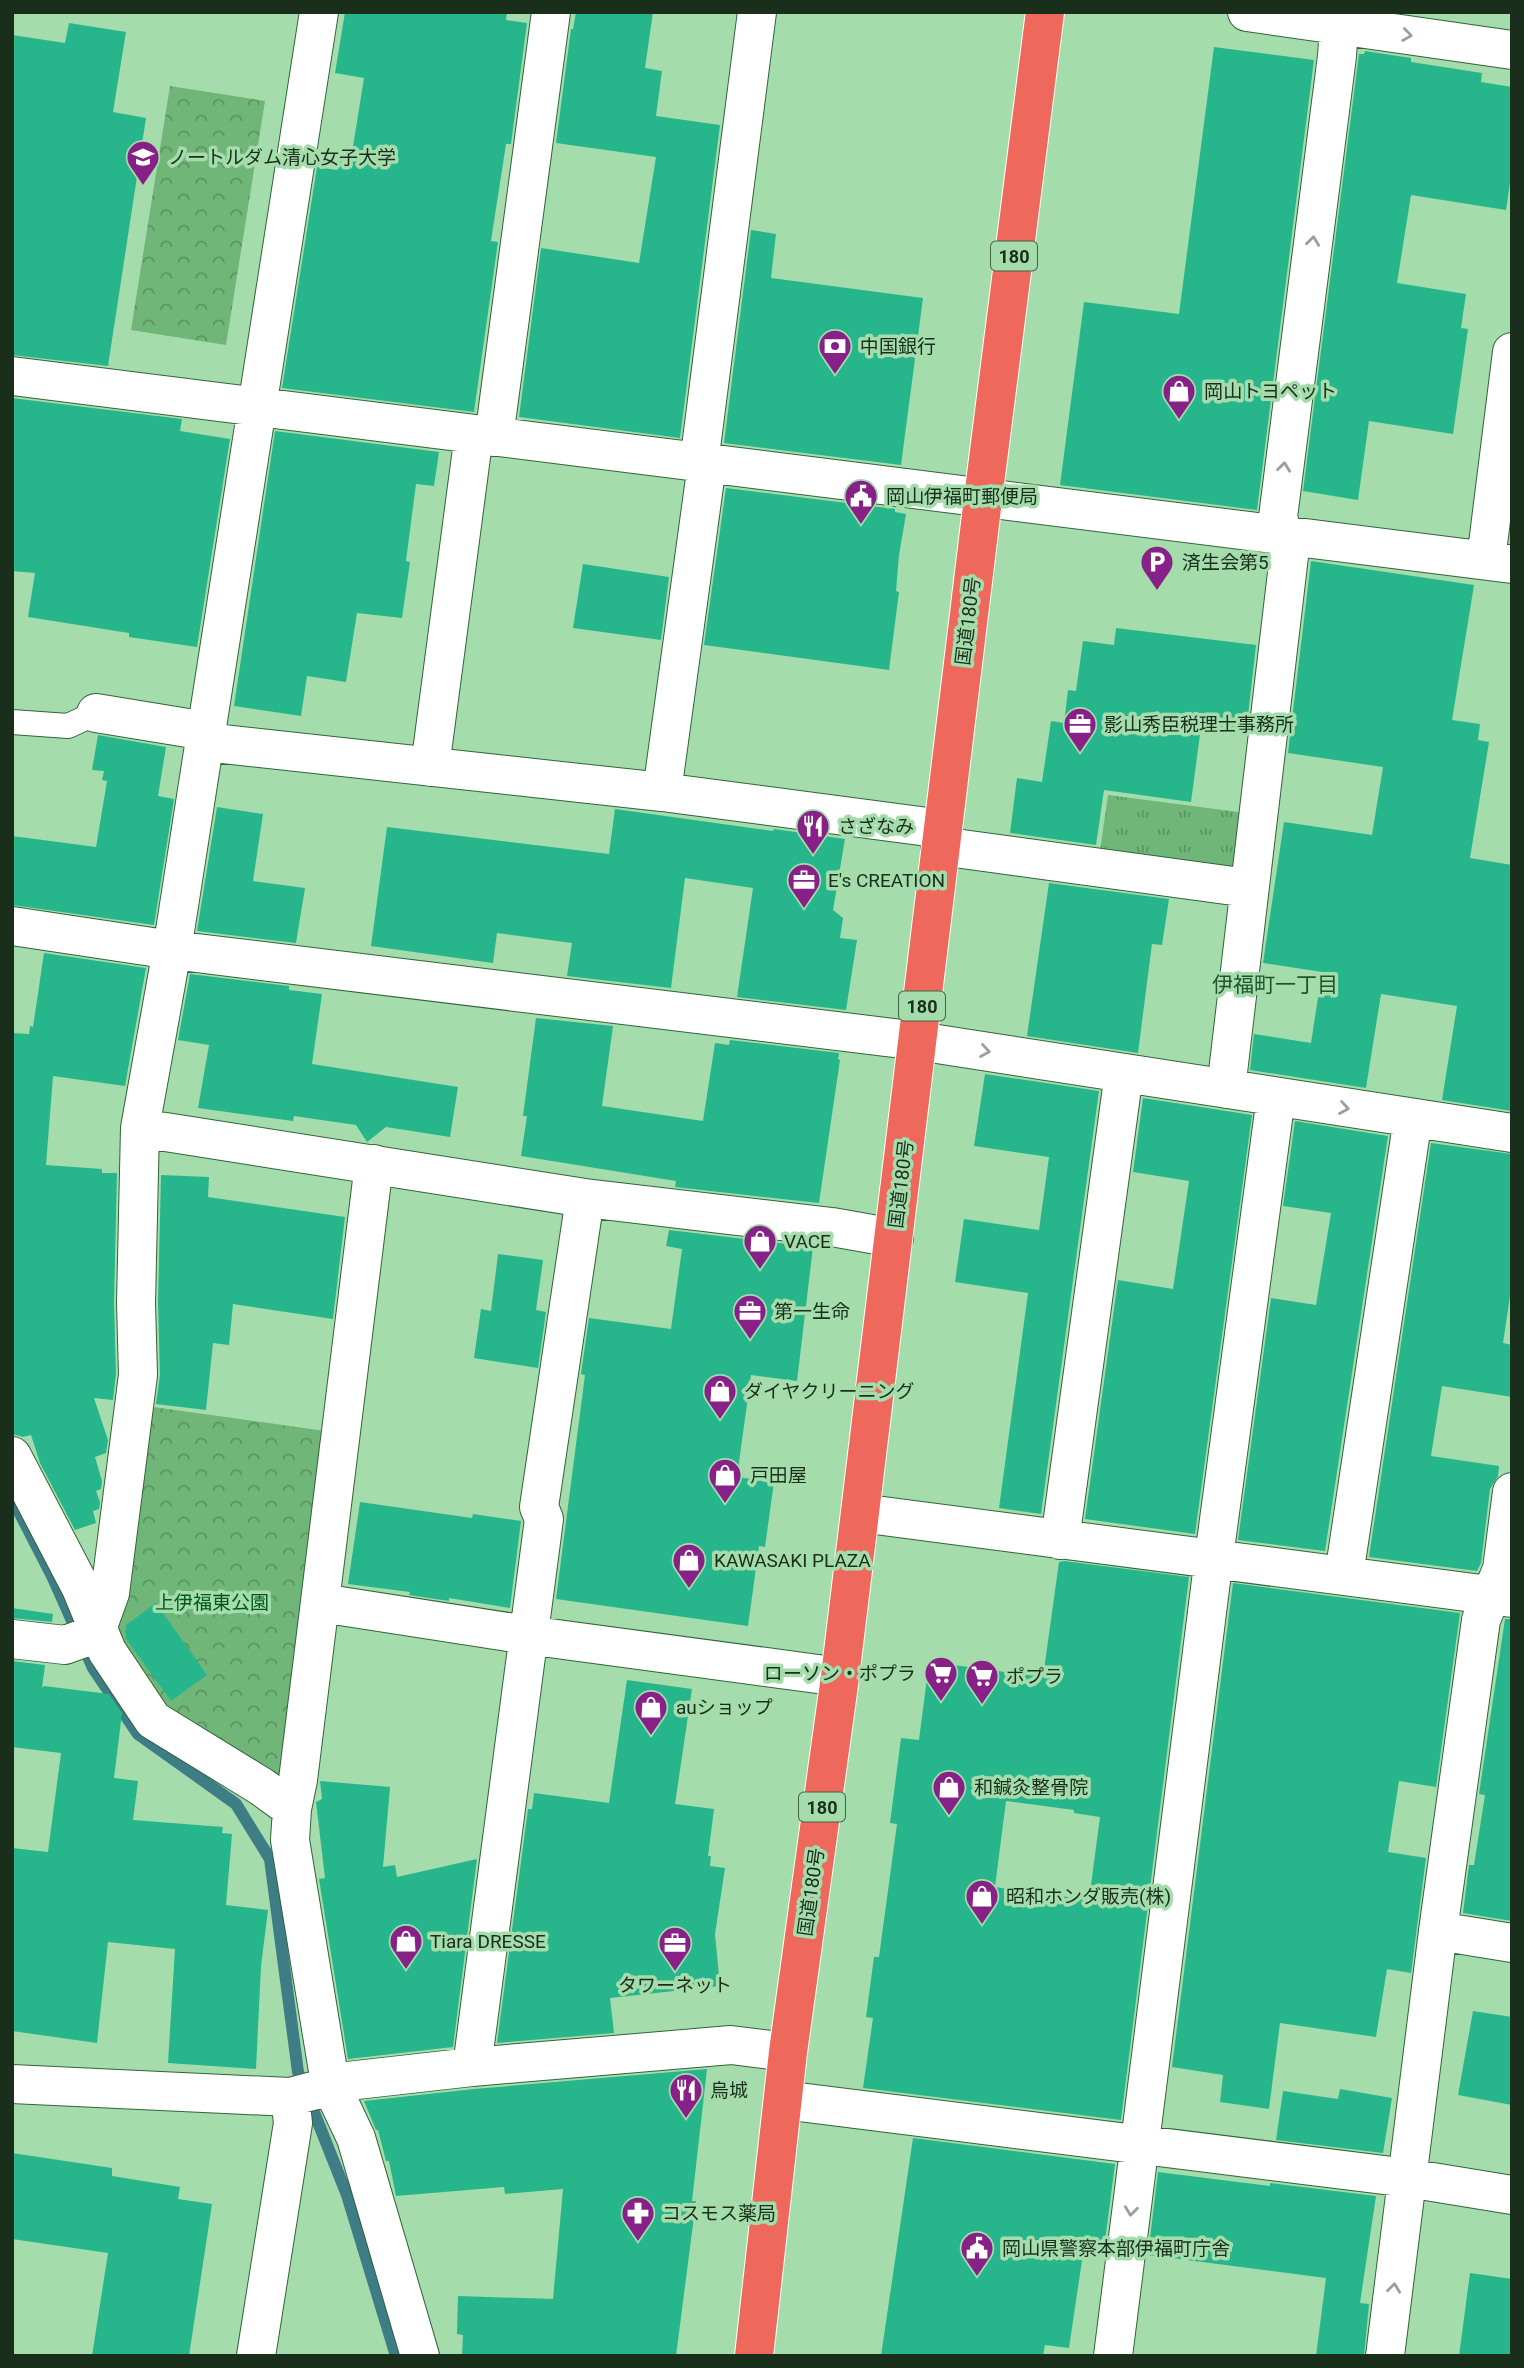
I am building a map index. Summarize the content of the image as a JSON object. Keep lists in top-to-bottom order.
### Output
{
  "streets": {
    "highway": ["180", "国道180号"]
  },
  "districts": ["伊福町一丁目"],
  "parks": ["上伊福東公園"],
  "places": {
    "school or university": ["ノートルダム清心女子大学"],
    "bank": ["中国銀行"],
    "shop": [
      "岡山トヨペット",
      "VACE",
      "ダイヤクリーニング",
      "戸田屋",
      "KAWASAKI PLAZA",
      "auショップ",
      "和鍼灸整骨院",
      "昭和ホンダ販売(株)",
      "Tiara DRESSE"
    ],
    "public building": ["岡山伊福町郵便局", "岡山県警察本部伊福町庁舎"],
    "parking": ["済生会第5"],
    "office": [
      "影山秀臣税理士事務所",
      "E's CREATION",
      "第一生命",
      "タワーネット"
    ],
    "restaurant": ["さざなみ", "烏城"],
    "supermarket": ["ローソン・ポプラ", "ポプラ"],
    "pharmacy": ["コスモス薬局"]
  }
}
